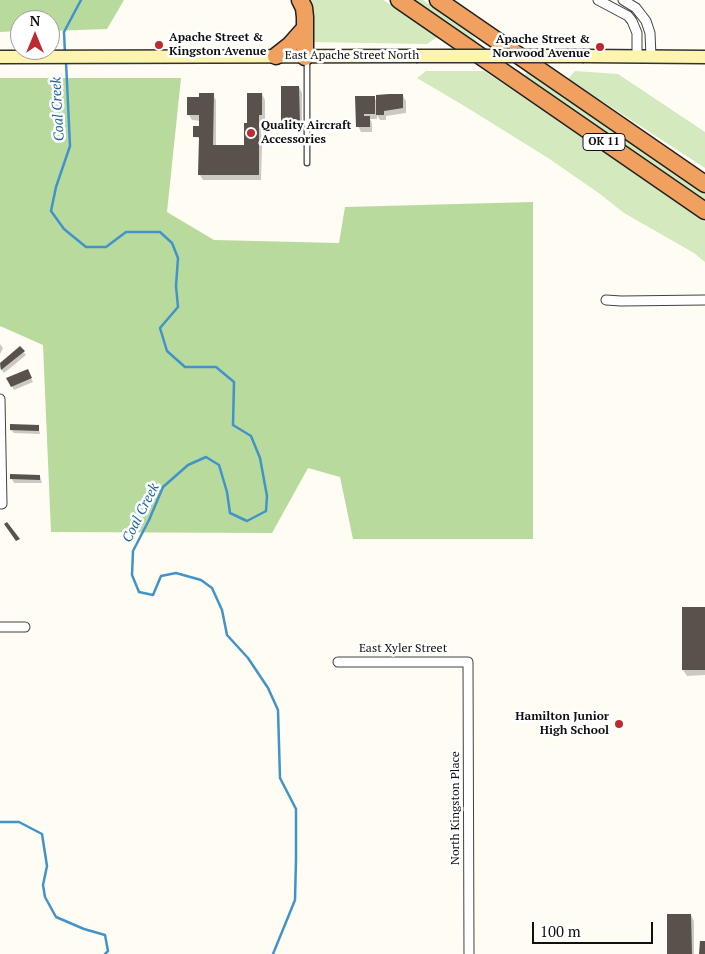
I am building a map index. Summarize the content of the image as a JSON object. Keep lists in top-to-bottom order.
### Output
{
  "streets": {
    "highway": ["OK 11"],
    "main road": ["East Apache Street North"],
    "street": ["East Xyler Street", "North Kingston Place"]
  },
  "crossings": [
    ["East Xyler Street", "North Kingston Place"]
  ],
  "water": ["Coal Creek"],
  "places": [
    "Apache Street & Kingston Avenue",
    "Apache Street & Norwood Avenue",
    "Quality Aircraft Accessories",
    "Hamilton Junior High School"
  ],
  "scale_bar": "100 m",
  "north": "top"
}
